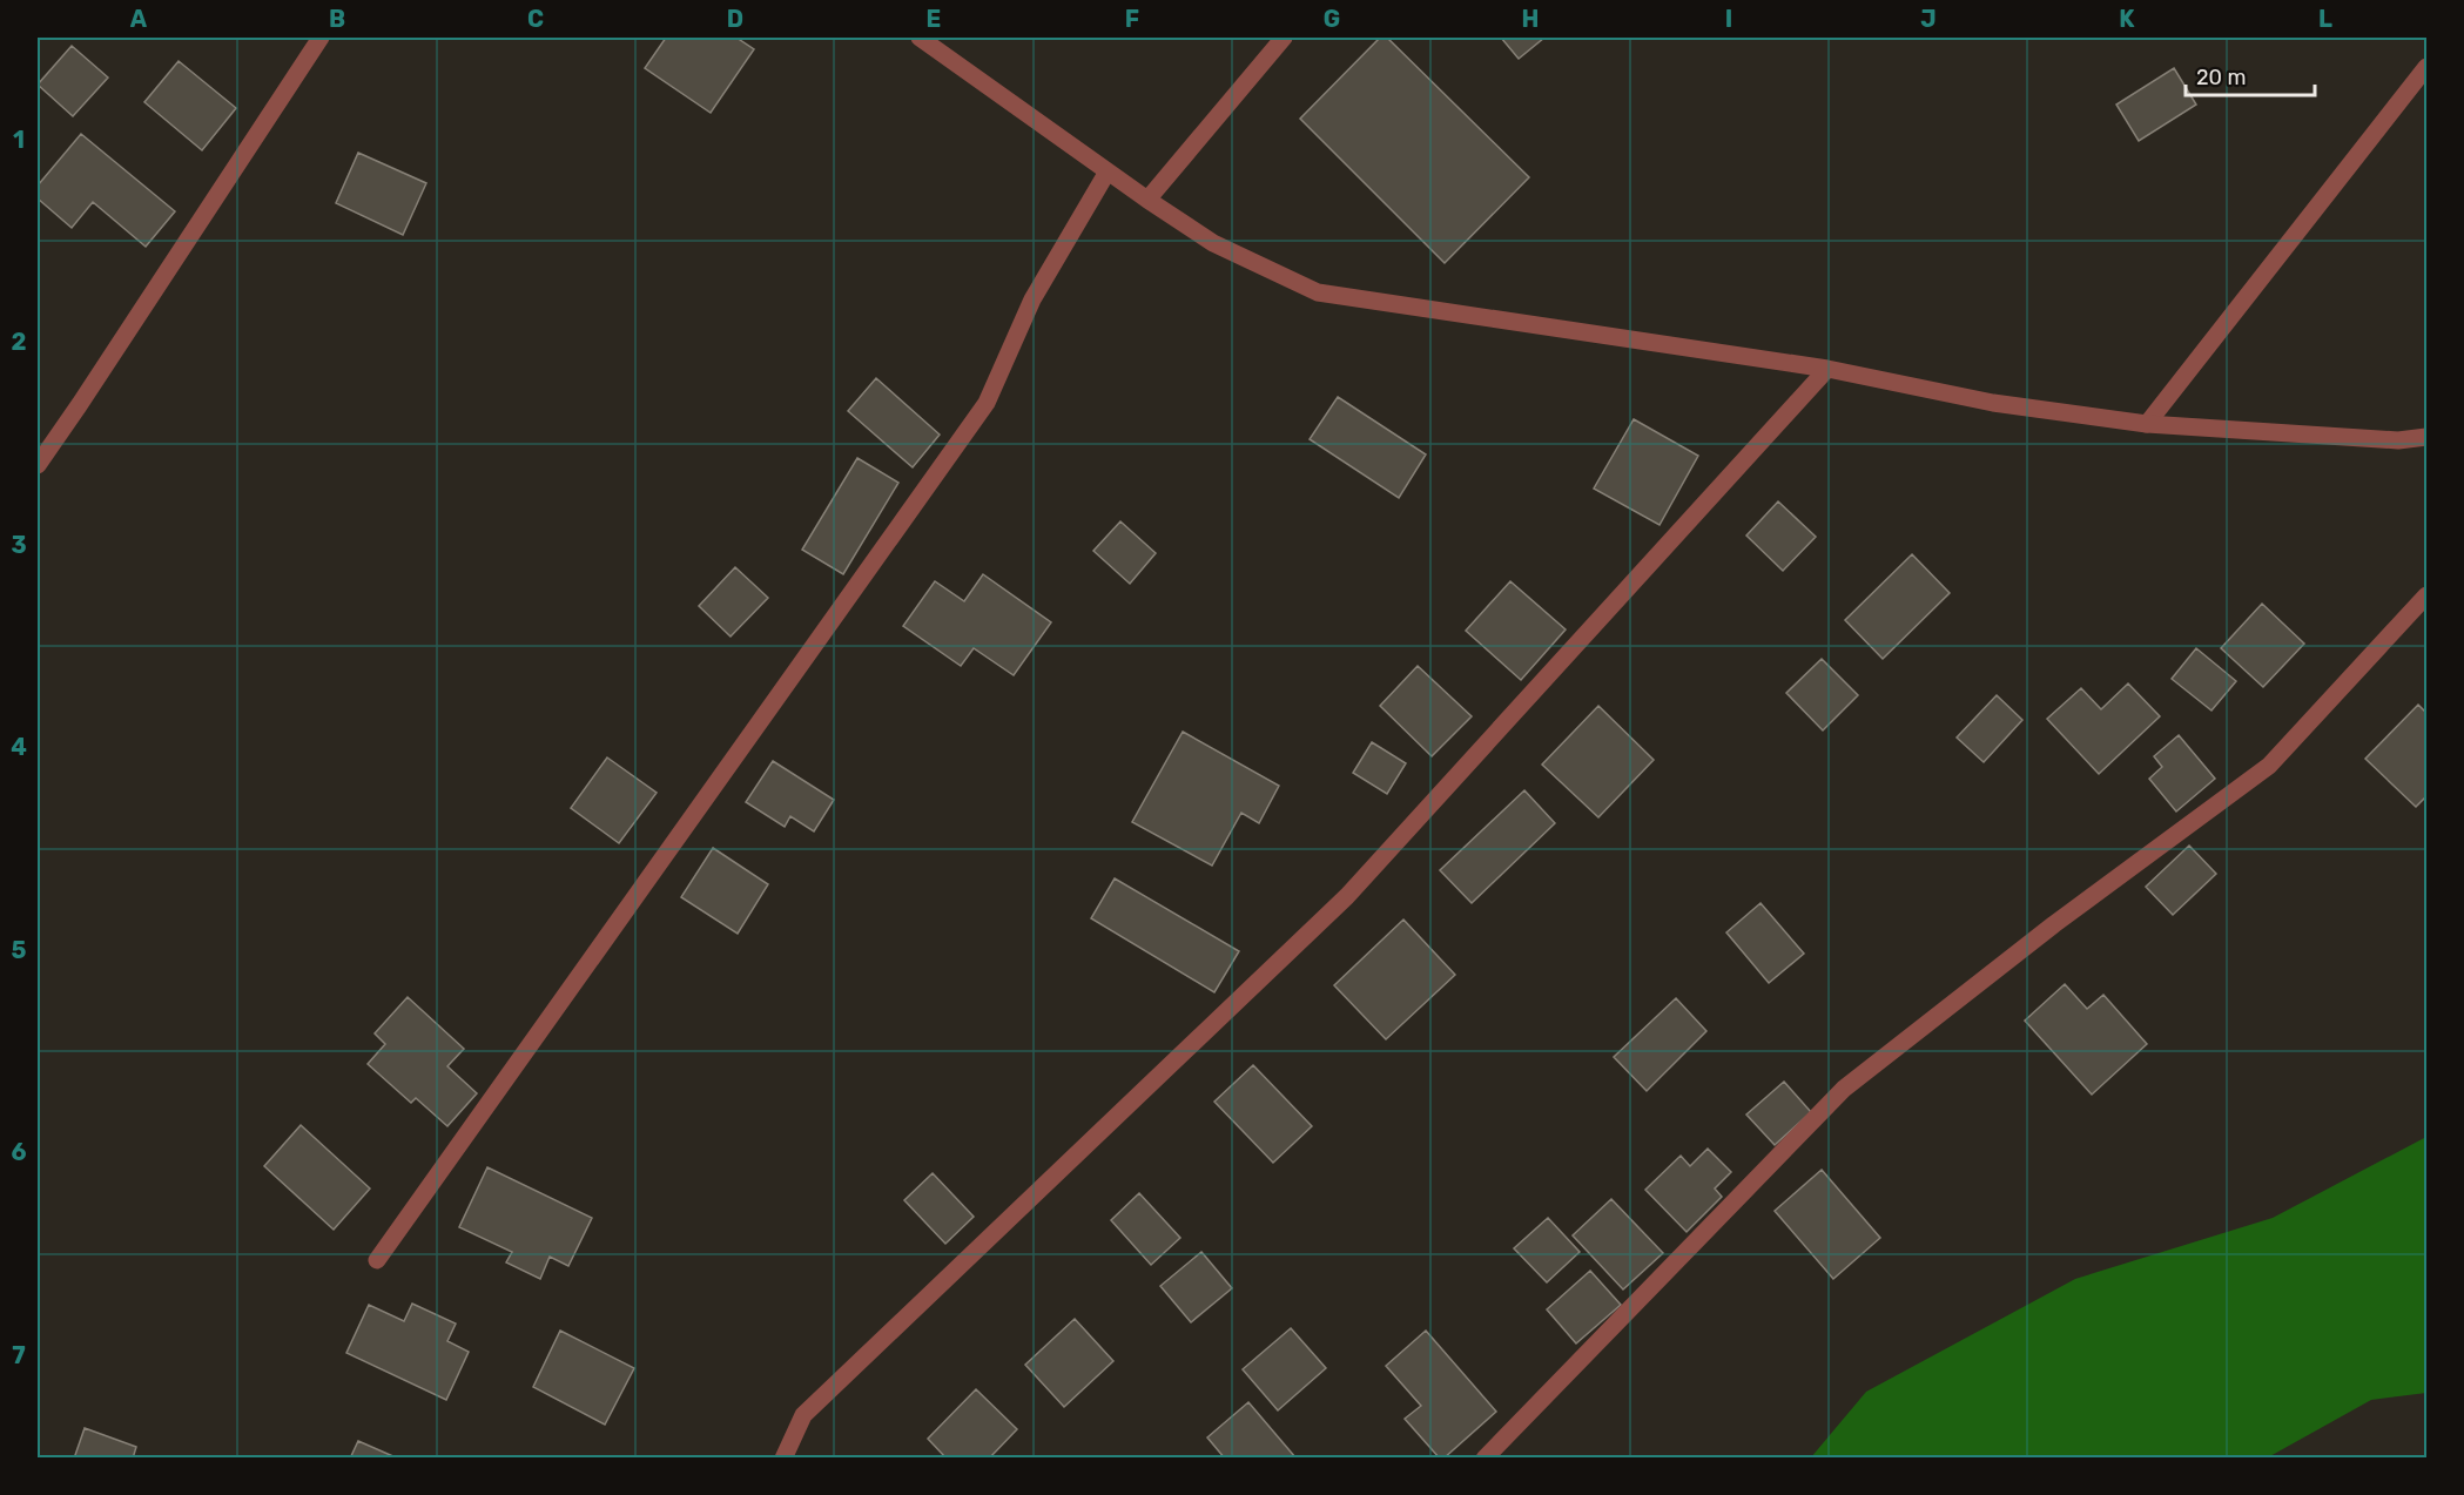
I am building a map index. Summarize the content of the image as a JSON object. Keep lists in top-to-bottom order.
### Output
{
  "scale_bar": "20 m",
  "grid": {
    "columns": [
      "A",
      "B",
      "C",
      "D",
      "E",
      "F",
      "G",
      "H",
      "I",
      "J",
      "K",
      "L"
    ],
    "rows": [
      "1",
      "2",
      "3",
      "4",
      "5",
      "6",
      "7"
    ]
  }
}
